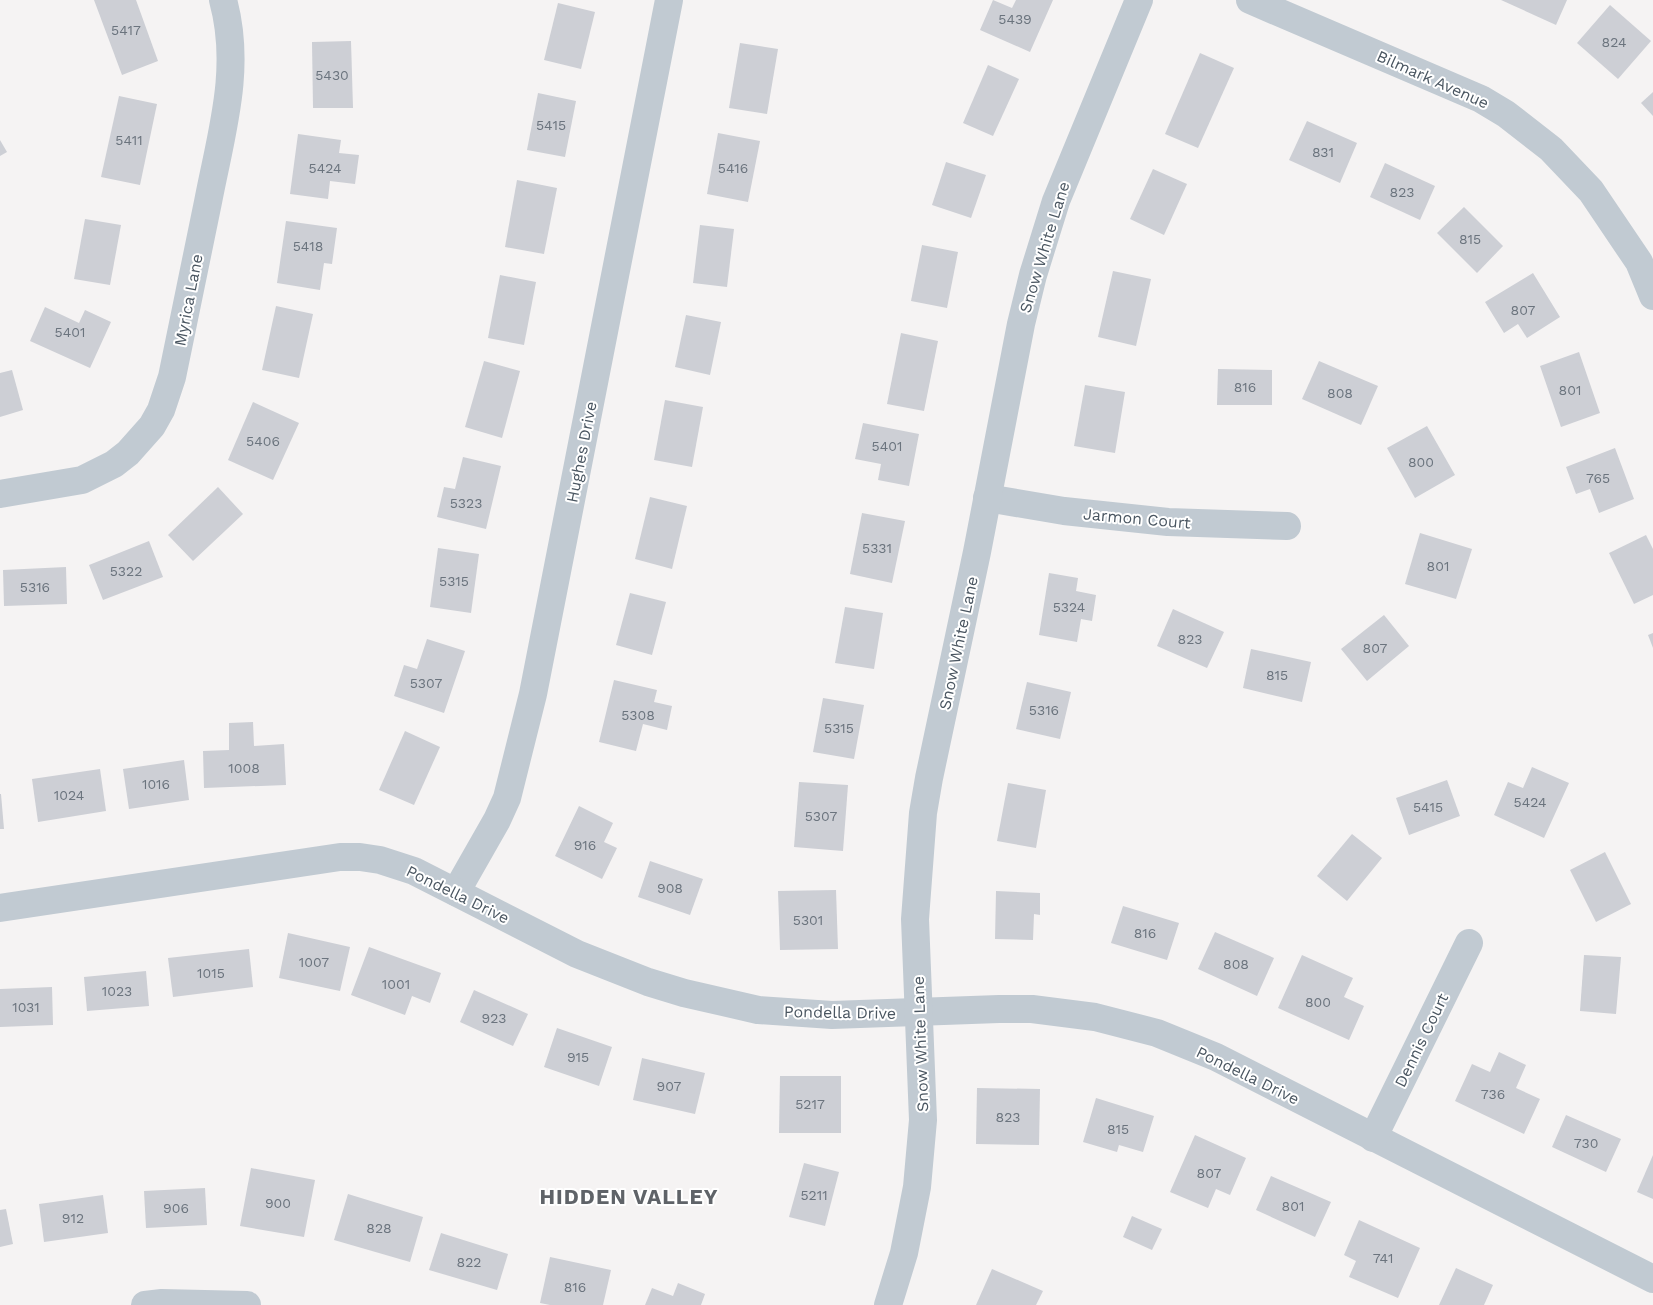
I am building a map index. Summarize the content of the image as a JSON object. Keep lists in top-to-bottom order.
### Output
{
  "streets": {
    "street": [
      "Bilmark Avenue",
      "Snow White Lane",
      "Myrica Lane",
      "Hughes Drive",
      "Jarmon Court",
      "Pondella Drive",
      "Dennis Court"
    ]
  },
  "crossings": [
    ["Snow White Lane", "Jarmon Court"],
    ["Snow White Lane", "Pondella Drive"],
    ["Hughes Drive", "Pondella Drive"],
    ["Pondella Drive", "Dennis Court"]
  ],
  "districts": ["HIDDEN VALLEY"],
  "house_numbers": [
    "5439",
    "5417",
    "824",
    "5430",
    "5415",
    "5411",
    "831",
    "5424",
    "5416",
    "823",
    "815",
    "5418",
    "807",
    "5401",
    "816",
    "801",
    "808",
    "5406",
    "5401",
    "800",
    "765",
    "5323",
    "5331",
    "801",
    "5322",
    "5315",
    "5316",
    "5324",
    "823",
    "807",
    "815",
    "5307",
    "5316",
    "5308",
    "5315",
    "1008",
    "1016",
    "1024",
    "5424",
    "5415",
    "5307",
    "916",
    "908",
    "5301",
    "816",
    "1007",
    "808",
    "1015",
    "1001",
    "1023",
    "800",
    "1031",
    "923",
    "915",
    "907",
    "736",
    "5217",
    "823",
    "815",
    "730",
    "807",
    "5211",
    "900",
    "801",
    "906",
    "912",
    "828",
    "741",
    "822",
    "816"
  ]
}
